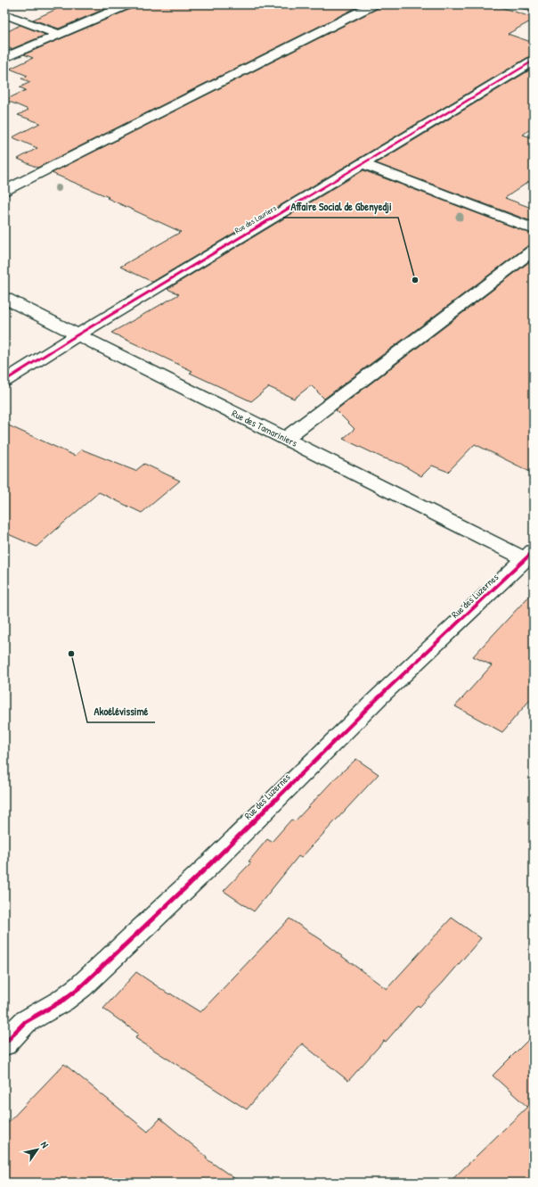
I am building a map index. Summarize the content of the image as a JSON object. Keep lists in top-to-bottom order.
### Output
{
  "streets": {
    "street": ["Rue des Lauriers", "Rue des Tamariniers", "Rue des Luzernes"]
  },
  "crossings": [
    ["Rue des Lauriers", "Rue des Tamariniers"],
    ["Rue des Tamariniers", "Rue des Luzernes"]
  ],
  "places": ["Affaire Social de Gbenyedji", "Akoélévissimé"],
  "north": "top right"
}
